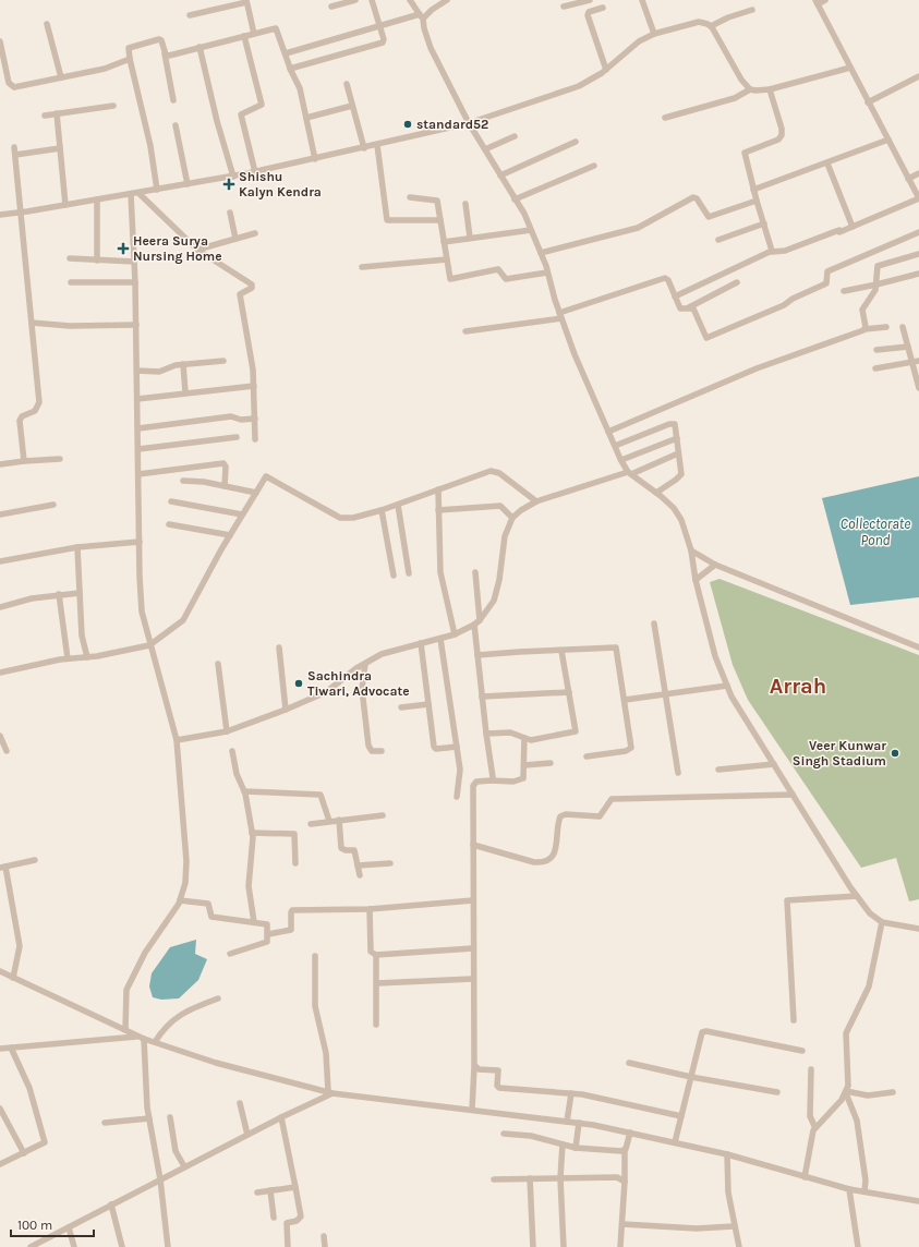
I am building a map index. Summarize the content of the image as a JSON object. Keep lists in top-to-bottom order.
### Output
{
  "districts": ["Arrah"],
  "water": ["Collectorate Pond"],
  "places": {
    "other": ["standard52", "Sachindra Tiwari, Advocate", "Veer Kunwar Singh Stadium"],
    "health": ["Shishu Kalyn Kendra", "Heera Surya Nursing Home"]
  },
  "scale_bar": "100 m"
}
